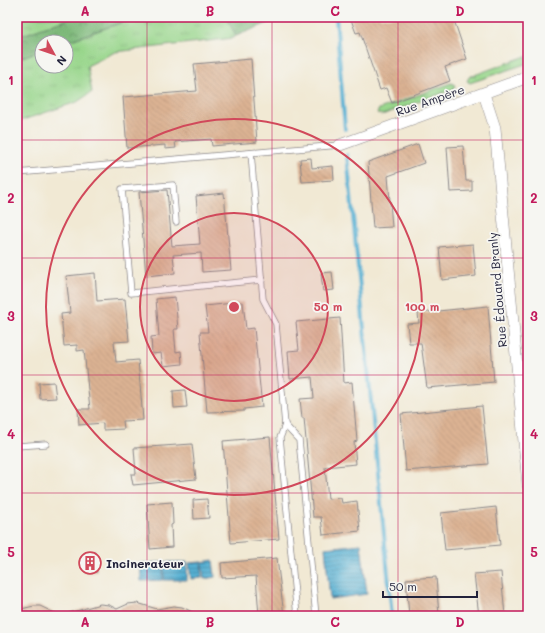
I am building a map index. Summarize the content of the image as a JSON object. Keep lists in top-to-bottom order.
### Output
{
  "streets": {
    "street": ["Rue Ampère", "Rue Édouard Branly"]
  },
  "crossings": [
    ["Rue Ampère", "Rue Édouard Branly"]
  ],
  "places": {
    "building": ["Incinerateur"]
  },
  "scale_bar": "50 m",
  "north": "bottom right",
  "grid": {
    "columns": [
      "A",
      "B",
      "C",
      "D"
    ],
    "rows": [
      "1",
      "2",
      "3",
      "4",
      "5"
    ]
  },
  "rings": ["50 m", "100 m"]
}
